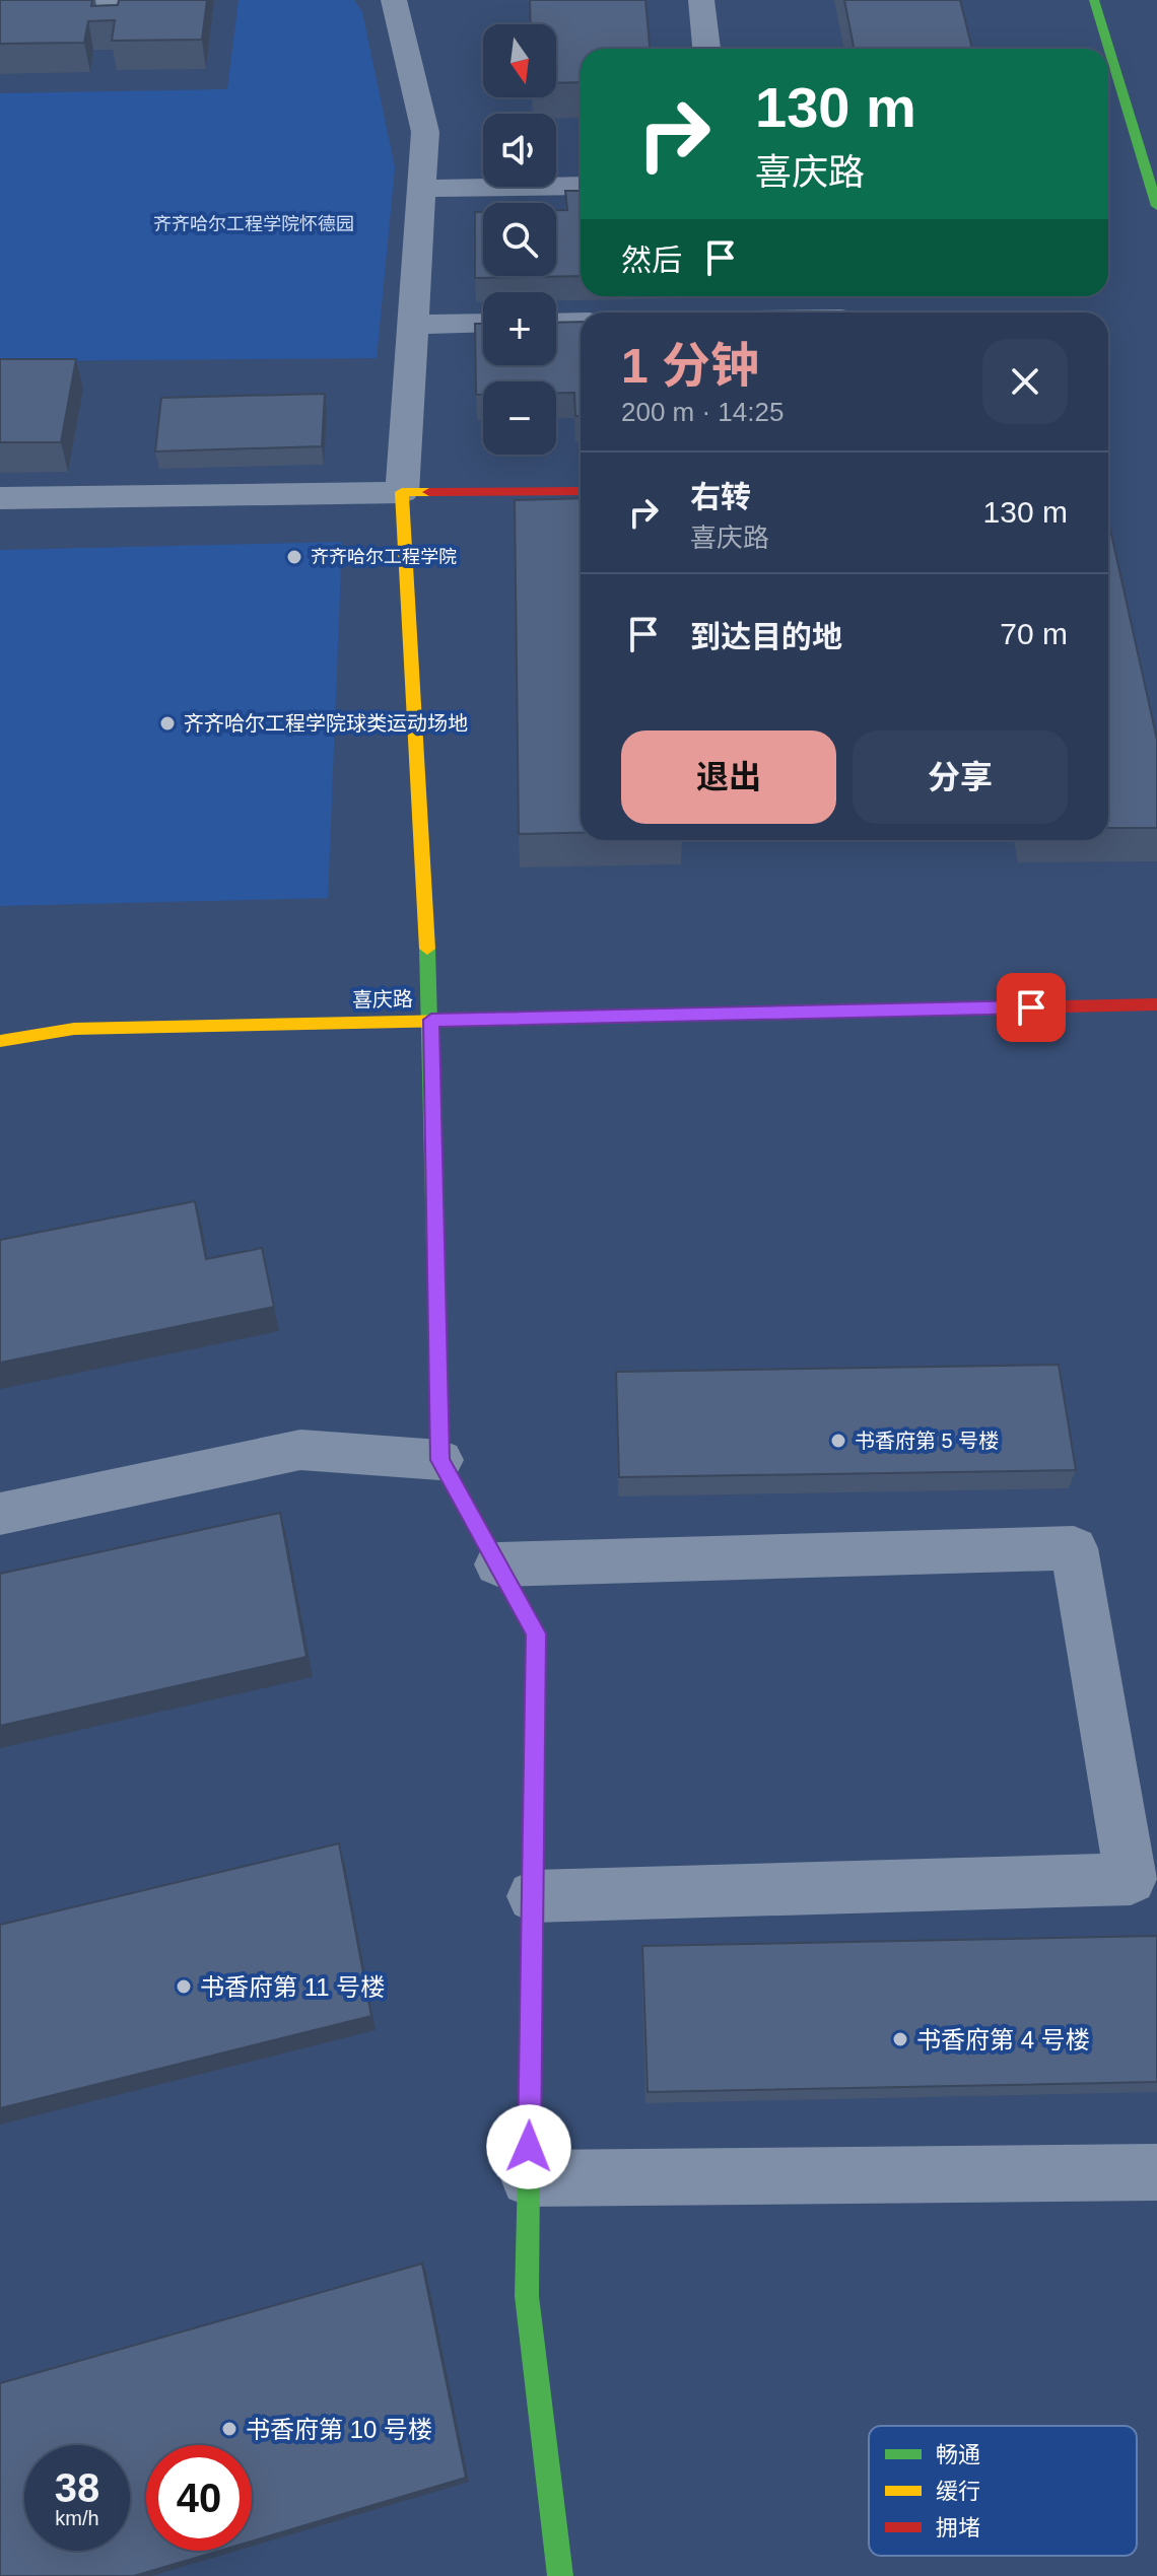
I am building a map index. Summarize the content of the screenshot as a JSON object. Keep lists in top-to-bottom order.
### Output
{
  "streets": {
    "street": ["喜庆路"]
  },
  "parks": ["齐齐哈尔工程学院怀德园"],
  "places": [
    "齐齐哈尔工程学院",
    "齐齐哈尔工程学院球类运动场地",
    "书香府第 5 号楼",
    "书香府第 11 号楼",
    "书香府第 4 号楼",
    "书香府第 10 号楼"
  ],
  "legend": ["畅通", "缓行", "拥堵"],
  "north": "bottom",
  "page": {
    "map_buttons": ["+", "−"],
    "turn": ["130 m", "喜庆路"],
    "then": "然后",
    "heading": ["1 分钟", "200 m · 14:25"],
    "list": [
      {
        "name": "右转",
        "note": "喜庆路",
        "value": "130 m"
      },
      {
        "name": "到达目的地",
        "value": "70 m"
      }
    ],
    "buttons": ["退出", "分享"],
    "speed": "38 km/h",
    "limit": "40"
  }
}
